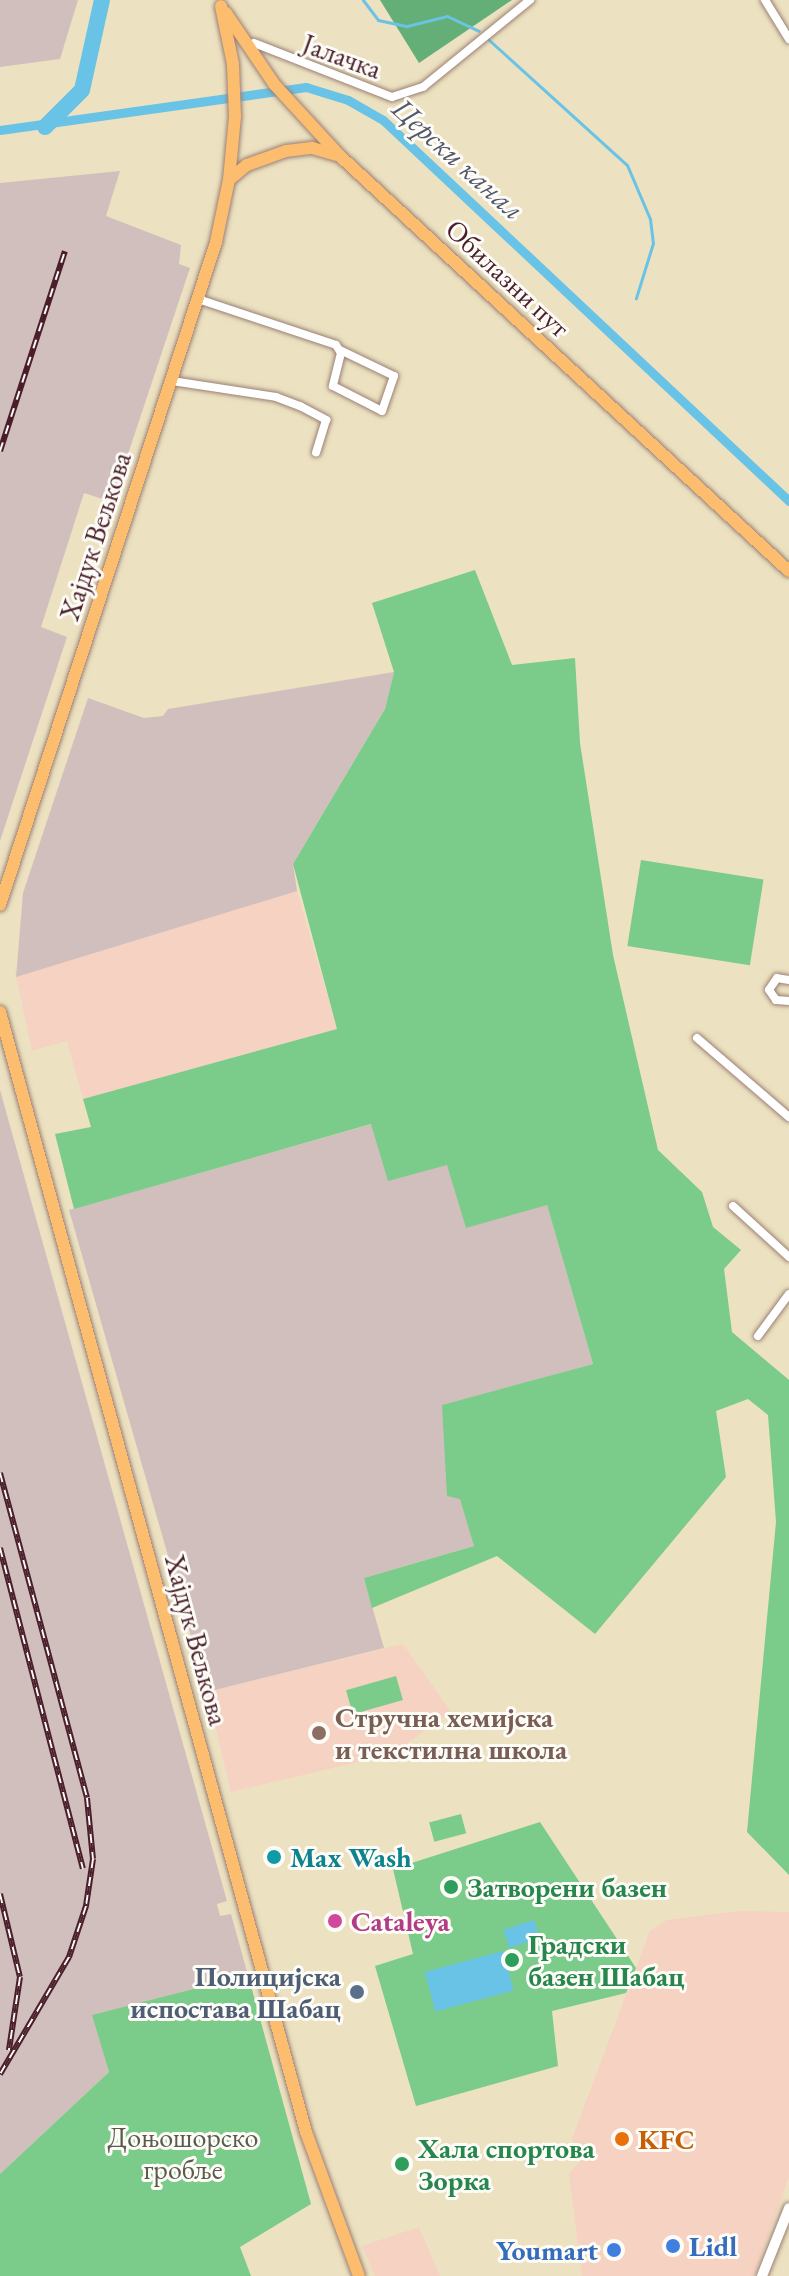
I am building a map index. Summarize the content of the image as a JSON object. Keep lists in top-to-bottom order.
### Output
{
  "streets": {
    "main road": ["Обилазни пут", "Хајдук Вељкова"],
    "street": ["Јалачка"]
  },
  "crossings": [
    ["Јалачка", "Обилазни пут"],
    ["Обилазни пут", "Хајдук Вељкова"]
  ],
  "water": ["Церски канал"],
  "parks": ["Доњошорско гробље"],
  "places": [
    "Стручна хемијска и текстилна школа",
    "Max Wash",
    "Затворени базен",
    "Cataleya",
    "Градски базен Шабац",
    "Полицијска испостава Шабац",
    "KFC",
    "Хала спортова Зорка",
    "Lidl",
    "Youmart"
  ]
}
